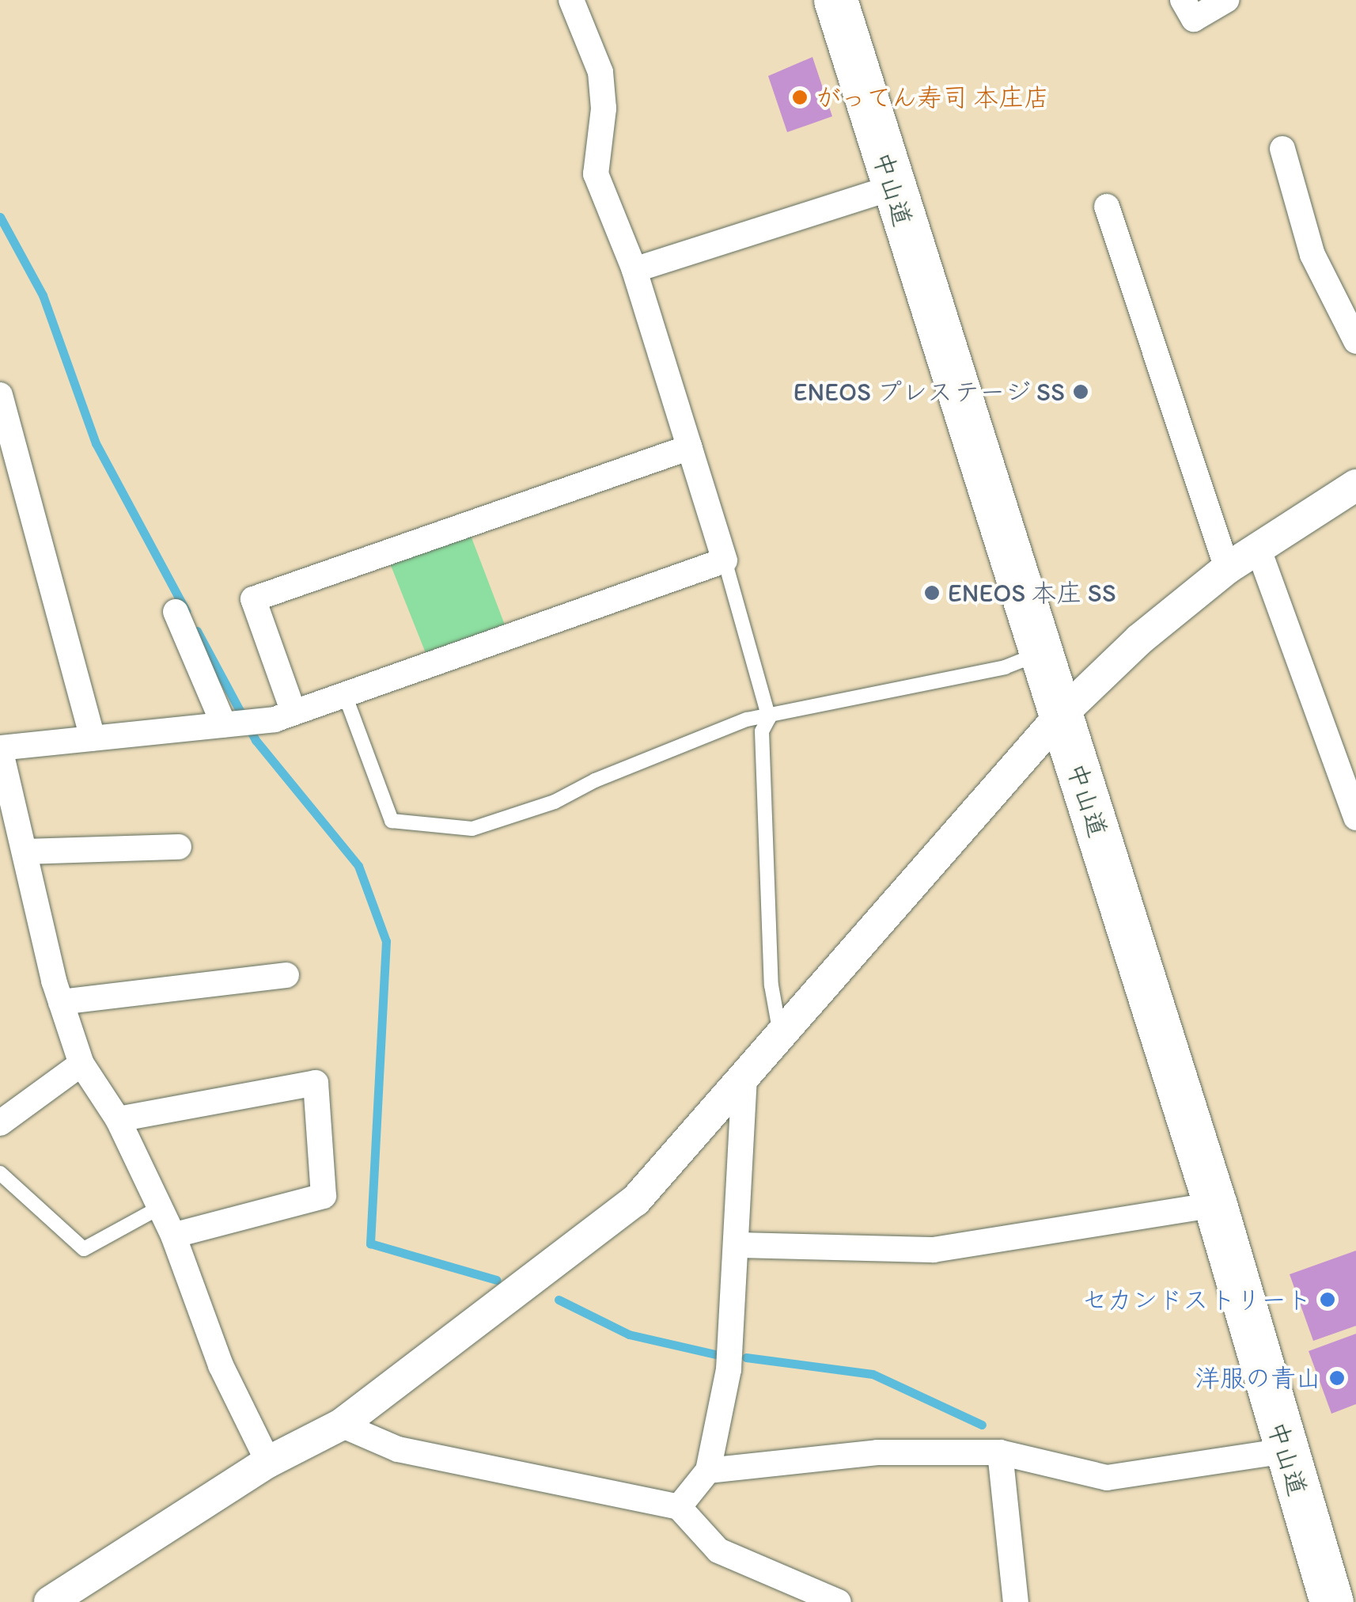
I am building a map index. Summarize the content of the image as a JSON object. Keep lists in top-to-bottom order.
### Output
{
  "streets": {
    "highway": ["中山道"]
  },
  "places": [
    "がってん寿司 本庄店",
    "ENEOS プレステージ SS",
    "ENEOS 本庄 SS",
    "セカンドストリート",
    "洋服の青山"
  ]
}
